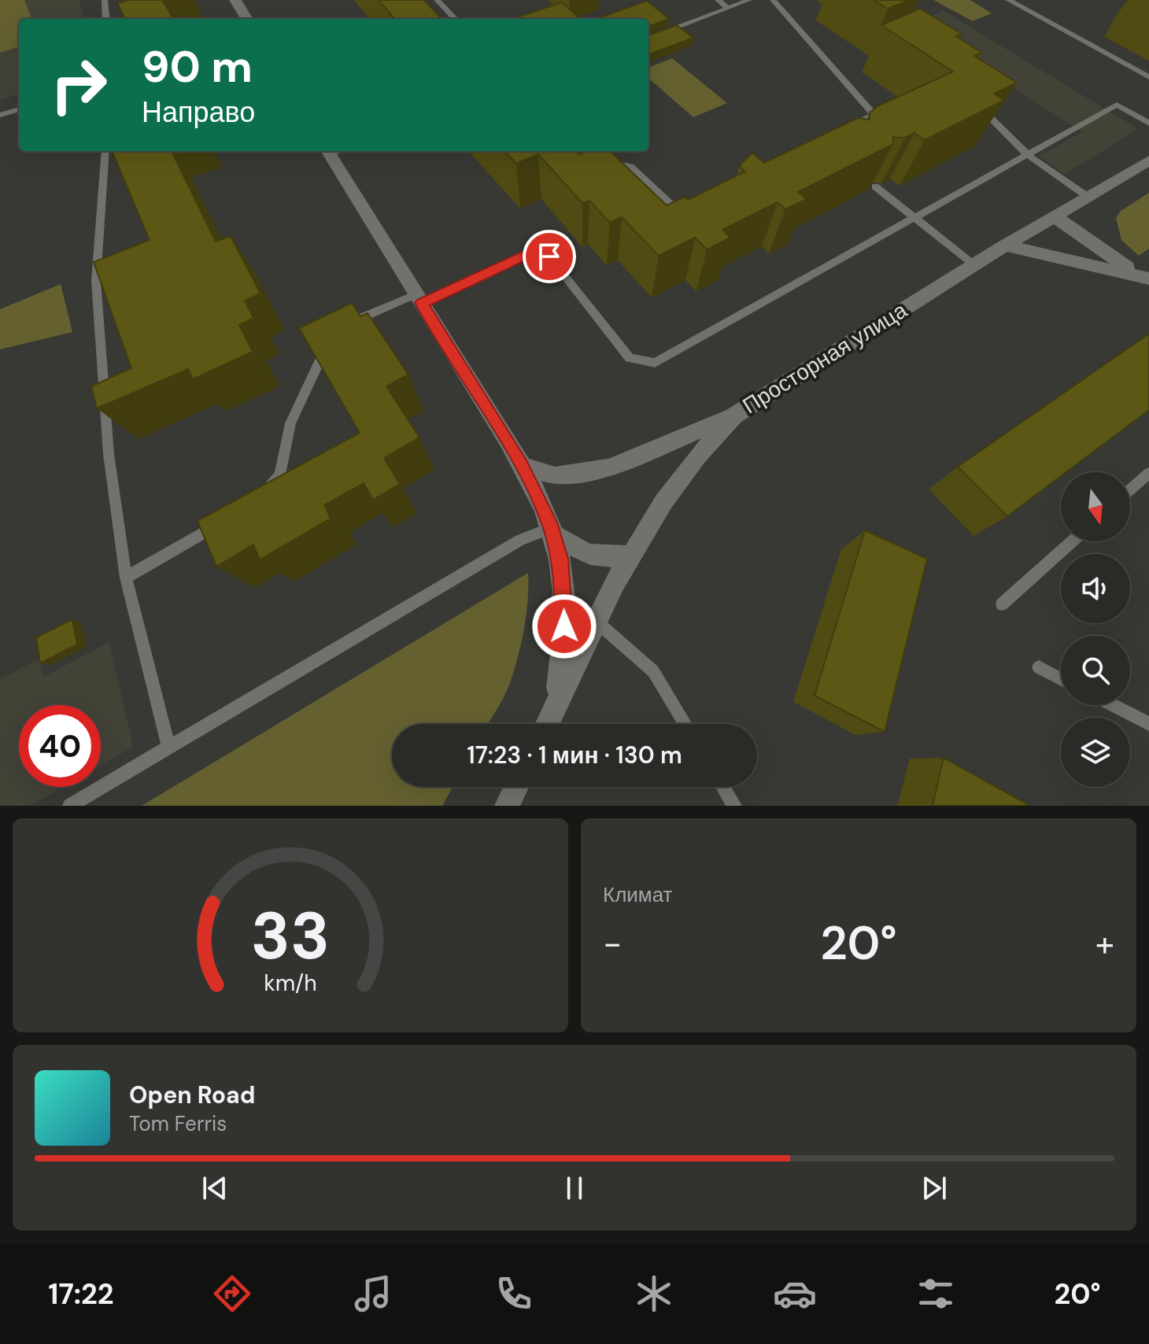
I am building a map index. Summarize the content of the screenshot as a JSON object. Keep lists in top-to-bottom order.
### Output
{
  "streets": {
    "street": ["Просторная улица"]
  },
  "north": "bottom",
  "page": {
    "turn": ["90 m", "Направо"],
    "limit": "40",
    "trip": "17:23 · 1 мин · 130 m",
    "tile": "Климат",
    "heat": ["−", "20°", "+"],
    "song": ["Open Road", "Tom Ferris"],
    "tabs": ["17:22", "20°"],
    "gauge": ["33", "km/h"]
  }
}
